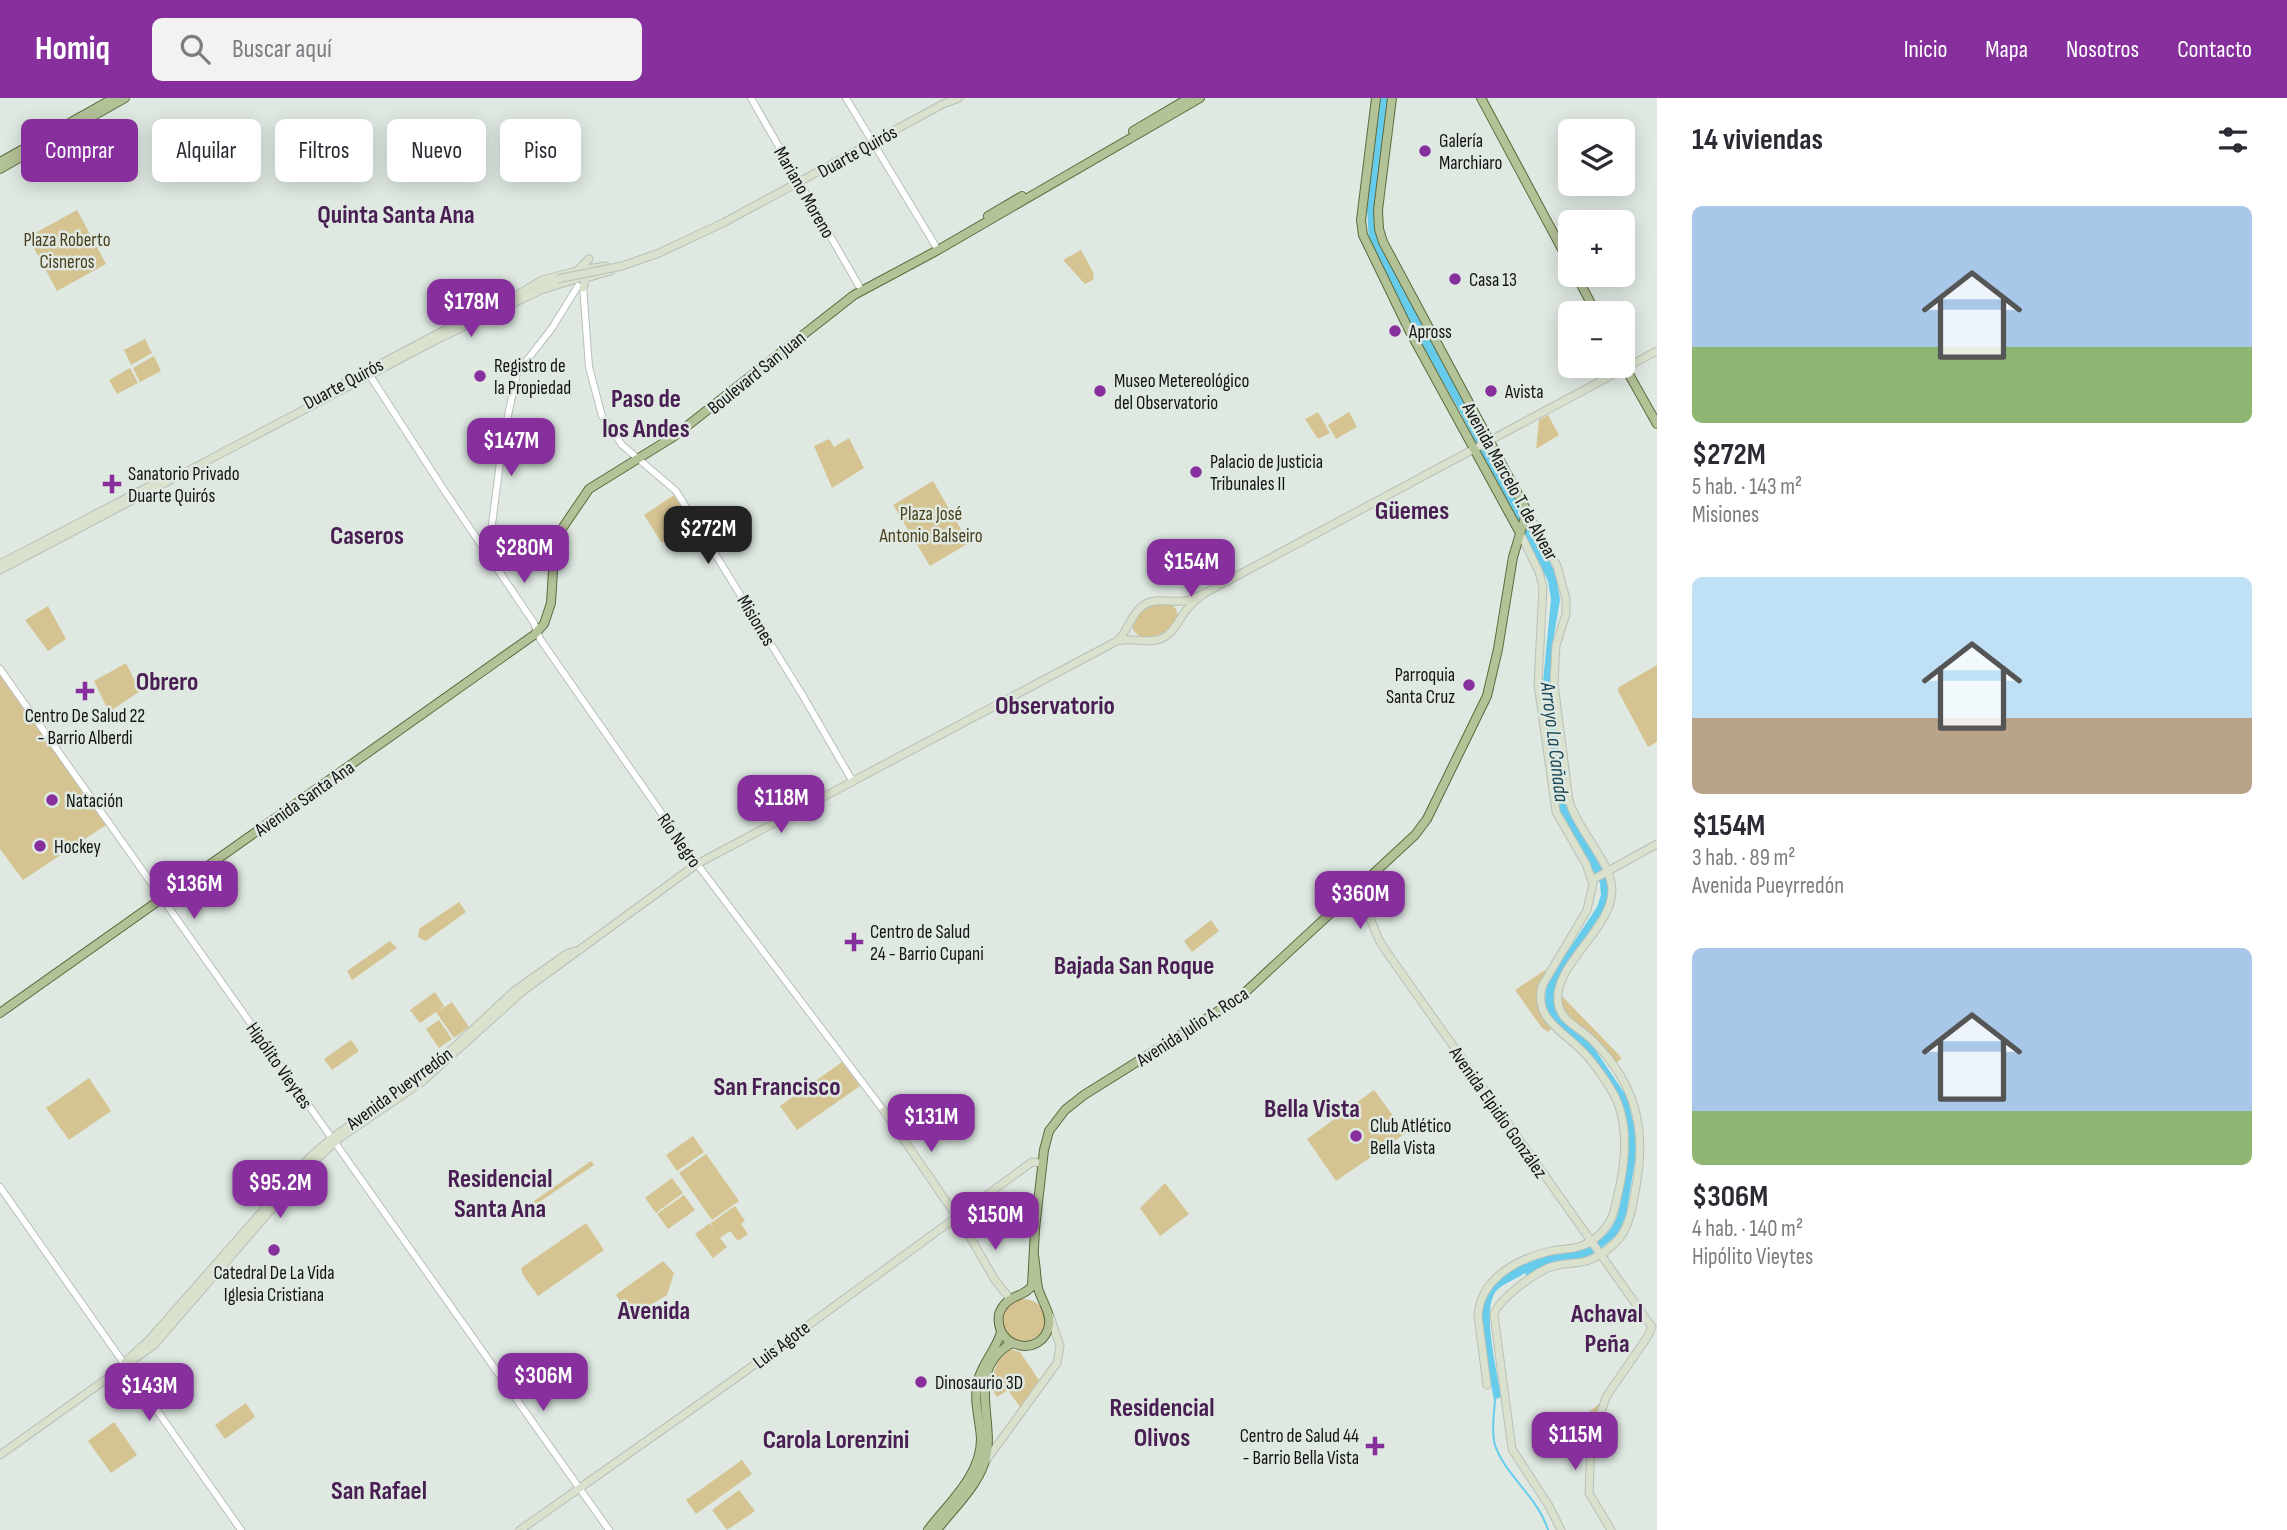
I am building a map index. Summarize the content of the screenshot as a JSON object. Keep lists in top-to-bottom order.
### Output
{
  "streets": {
    "main road": [
      "Duarte Quirós",
      "Boulevard San Juan",
      "Avenida Marcelo T. de Alvear",
      "Avenida Santa Ana",
      "Río Negro",
      "Avenida Julio A. Roca",
      "Avenida Pueyrredón",
      "Avenida Elpidio González",
      "Luis Agote"
    ],
    "street": ["Mariano Moreno", "Misiones", "Hipólito Vieytes"]
  },
  "crossings": [
    ["Duarte Quirós", "Mariano Moreno"],
    ["Duarte Quirós", "Río Negro"],
    ["Mariano Moreno", "Boulevard San Juan"],
    ["Boulevard San Juan", "Misiones"],
    ["Boulevard San Juan", "Avenida Santa Ana"],
    ["Boulevard San Juan", "Río Negro"],
    ["Avenida Marcelo T. de Alvear", "Avenida Julio A. Roca"],
    ["Avenida Marcelo T. de Alvear", "Avenida Pueyrredón"],
    ["Avenida Marcelo T. de Alvear", "Avenida Elpidio González"],
    ["Misiones", "Avenida Pueyrredón"],
    ["Avenida Santa Ana", "Río Negro"],
    ["Avenida Santa Ana", "Hipólito Vieytes"],
    ["Río Negro", "Avenida Julio A. Roca"],
    ["Río Negro", "Avenida Pueyrredón"],
    ["Río Negro", "Luis Agote"],
    ["Avenida Julio A. Roca", "Avenida Elpidio González"],
    ["Avenida Julio A. Roca", "Luis Agote"],
    ["Hipólito Vieytes", "Avenida Pueyrredón"],
    ["Hipólito Vieytes", "Luis Agote"]
  ],
  "districts": [
    "Quinta Santa Ana",
    "Paso de los Andes",
    "Güemes",
    "Caseros",
    "Obrero",
    "Observatorio",
    "Bajada San Roque",
    "San Francisco",
    "Bella Vista",
    "Residencial Santa Ana",
    "Avenida",
    "Achaval Peña",
    "Residencial Olivos",
    "Carola Lorenzini",
    "San Rafael"
  ],
  "water": ["Arroyo La Cañada"],
  "parks": ["Plaza Roberto Cisneros", "Plaza José Antonio Balseiro"],
  "places": {
    "other": [
      "Galería Marchiaro",
      "Casa 13",
      "Apross",
      "Registro de la Propiedad",
      "Museo Metereológico del Observatorio",
      "Avista",
      "Palacio de Justicia Tribunales II",
      "Parroquia Santa Cruz",
      "Natación",
      "Hockey",
      "Club Atlético Bella Vista",
      "Catedral De La Vida Iglesia Cristiana",
      "Dinosaurio 3D"
    ],
    "health": [
      "Sanatorio Privado Duarte Quirós",
      "Centro De Salud 22 - Barrio Alberdi",
      "Centro de Salud 24 - Barrio Cupani",
      "Centro de Salud 44 - Barrio Bella Vista"
    ]
  },
  "page": {
    "header": "Homiq",
    "search": "Buscar aquí",
    "nav": [
      "Inicio",
      "Mapa",
      "Nosotros",
      "Contacto"
    ],
    "heading": "14 viviendas",
    "map_buttons": ["+", "−"],
    "chip": [
      "Comprar",
      "Alquilar",
      "Filtros",
      "Nuevo",
      "Piso"
    ],
    "list": [
      {
        "name": "$272M",
        "note": "5 hab. · 143 m² · Misiones"
      },
      {
        "name": "$154M",
        "note": "3 hab. · 89 m² · Avenida Pueyrredón"
      },
      {
        "name": "$306M",
        "note": "4 hab. · 140 m² · Hipólito Vieytes"
      }
    ],
    "price": [
      "$178M",
      "$147M",
      "$272M",
      "$280M",
      "$154M",
      "$118M",
      "$136M",
      "$360M",
      "$131M",
      "$95.2M",
      "$150M",
      "$306M",
      "$143M",
      "$115M"
    ]
  }
}
